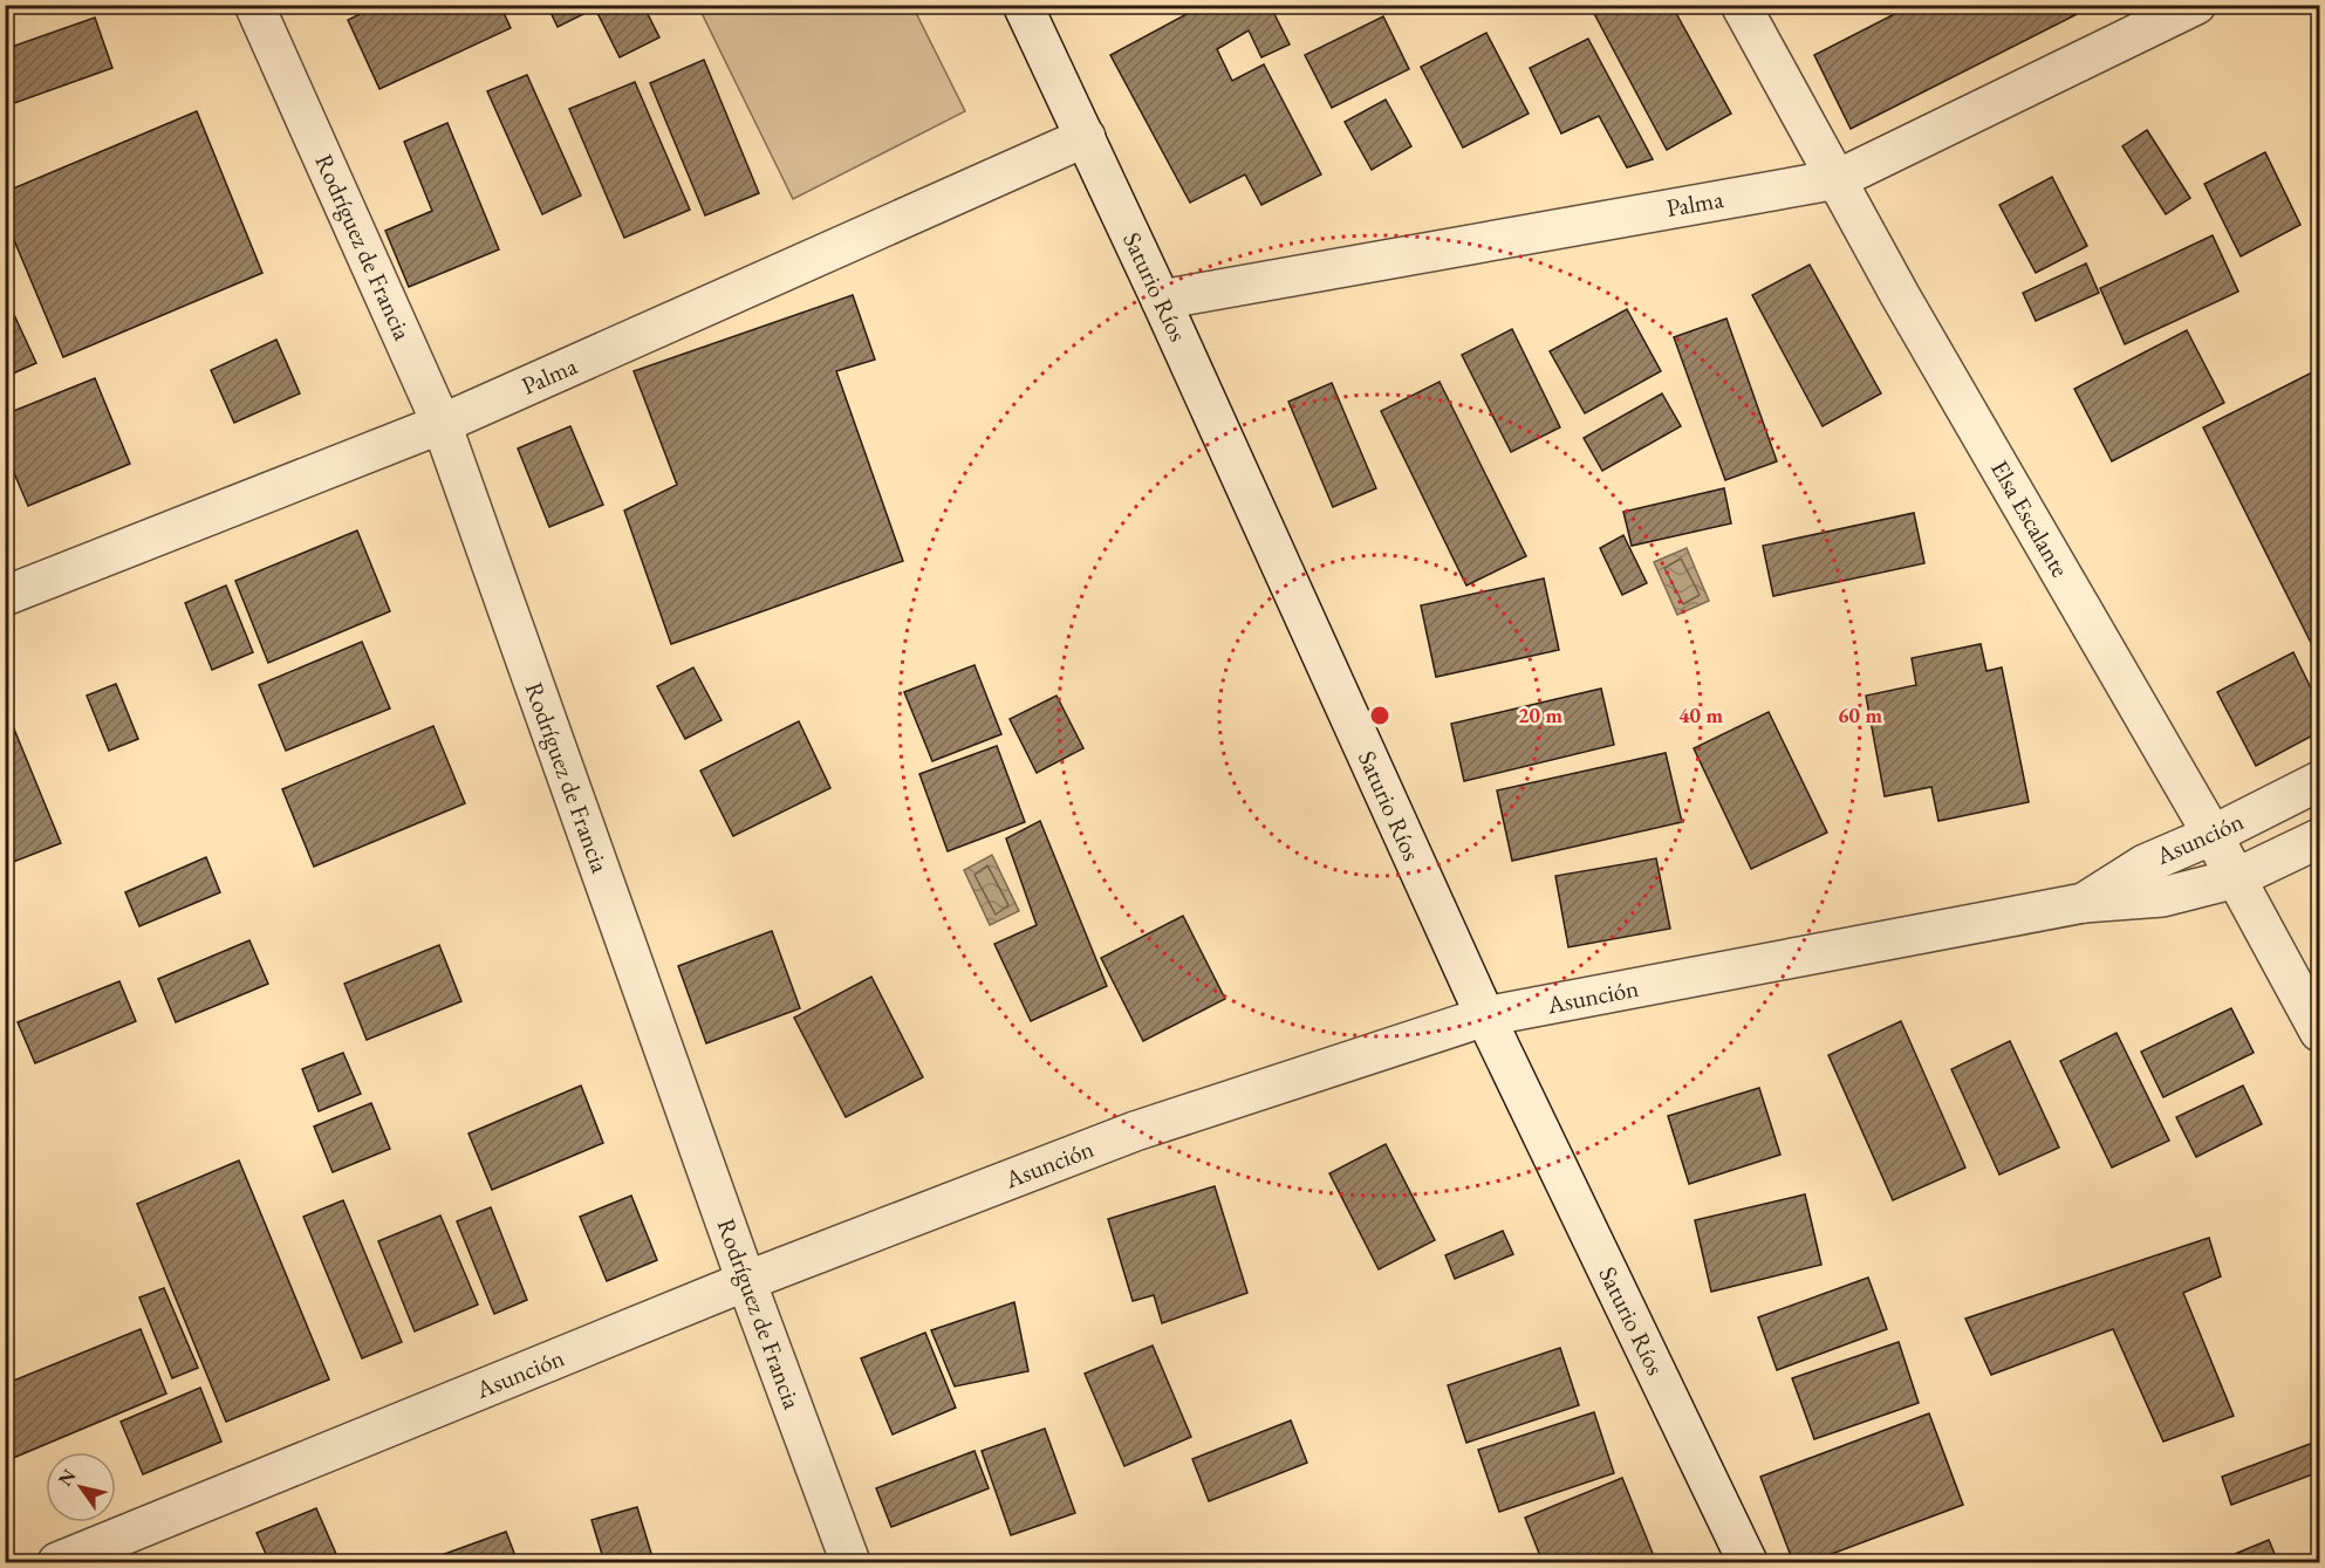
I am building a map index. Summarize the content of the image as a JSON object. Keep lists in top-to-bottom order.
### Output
{
  "streets": {
    "street": [
      "Palma",
      "Rodríguez de Francia",
      "Saturio Ríos",
      "Elsa Escalante",
      "Asunción"
    ]
  },
  "crossings": [
    ["Palma", "Rodríguez de Francia"],
    ["Palma", "Saturio Ríos"],
    ["Palma", "Elsa Escalante"],
    ["Rodríguez de Francia", "Asunción"],
    ["Saturio Ríos", "Asunción"],
    ["Elsa Escalante", "Asunción"]
  ],
  "north": "top left",
  "rings": ["20 m", "40 m", "60 m"]
}
